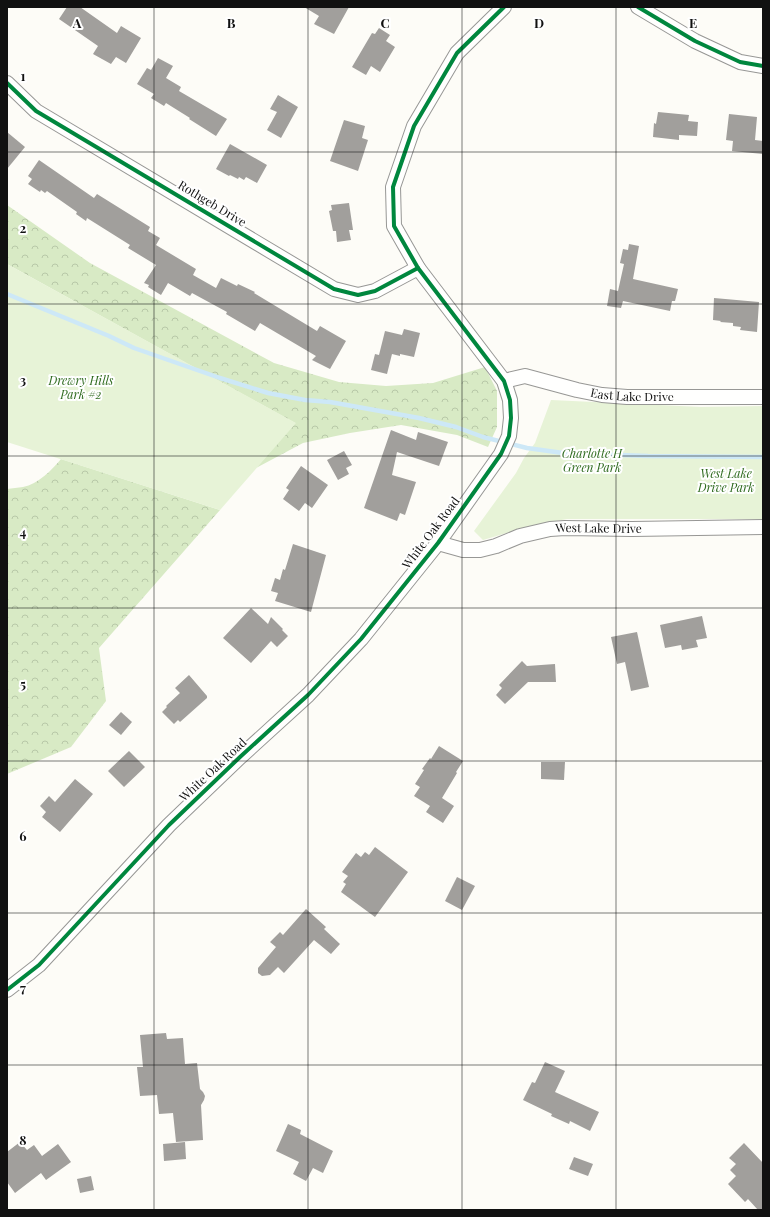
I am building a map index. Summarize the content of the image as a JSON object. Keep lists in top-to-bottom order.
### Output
{
  "streets": {
    "street": [
      "Rothgeb Drive",
      "East Lake Drive",
      "West Lake Drive",
      "White Oak Road"
    ]
  },
  "crossings": [
    ["Rothgeb Drive", "White Oak Road"],
    ["East Lake Drive", "White Oak Road"],
    ["West Lake Drive", "White Oak Road"]
  ],
  "parks": ["Drewry Hills Park #2", "Charlotte H Green Park", "West Lake Drive Park"],
  "grid": {
    "columns": [
      "A",
      "B",
      "C",
      "D",
      "E"
    ],
    "rows": [
      "1",
      "2",
      "3",
      "4",
      "5",
      "6",
      "7",
      "8"
    ]
  }
}
